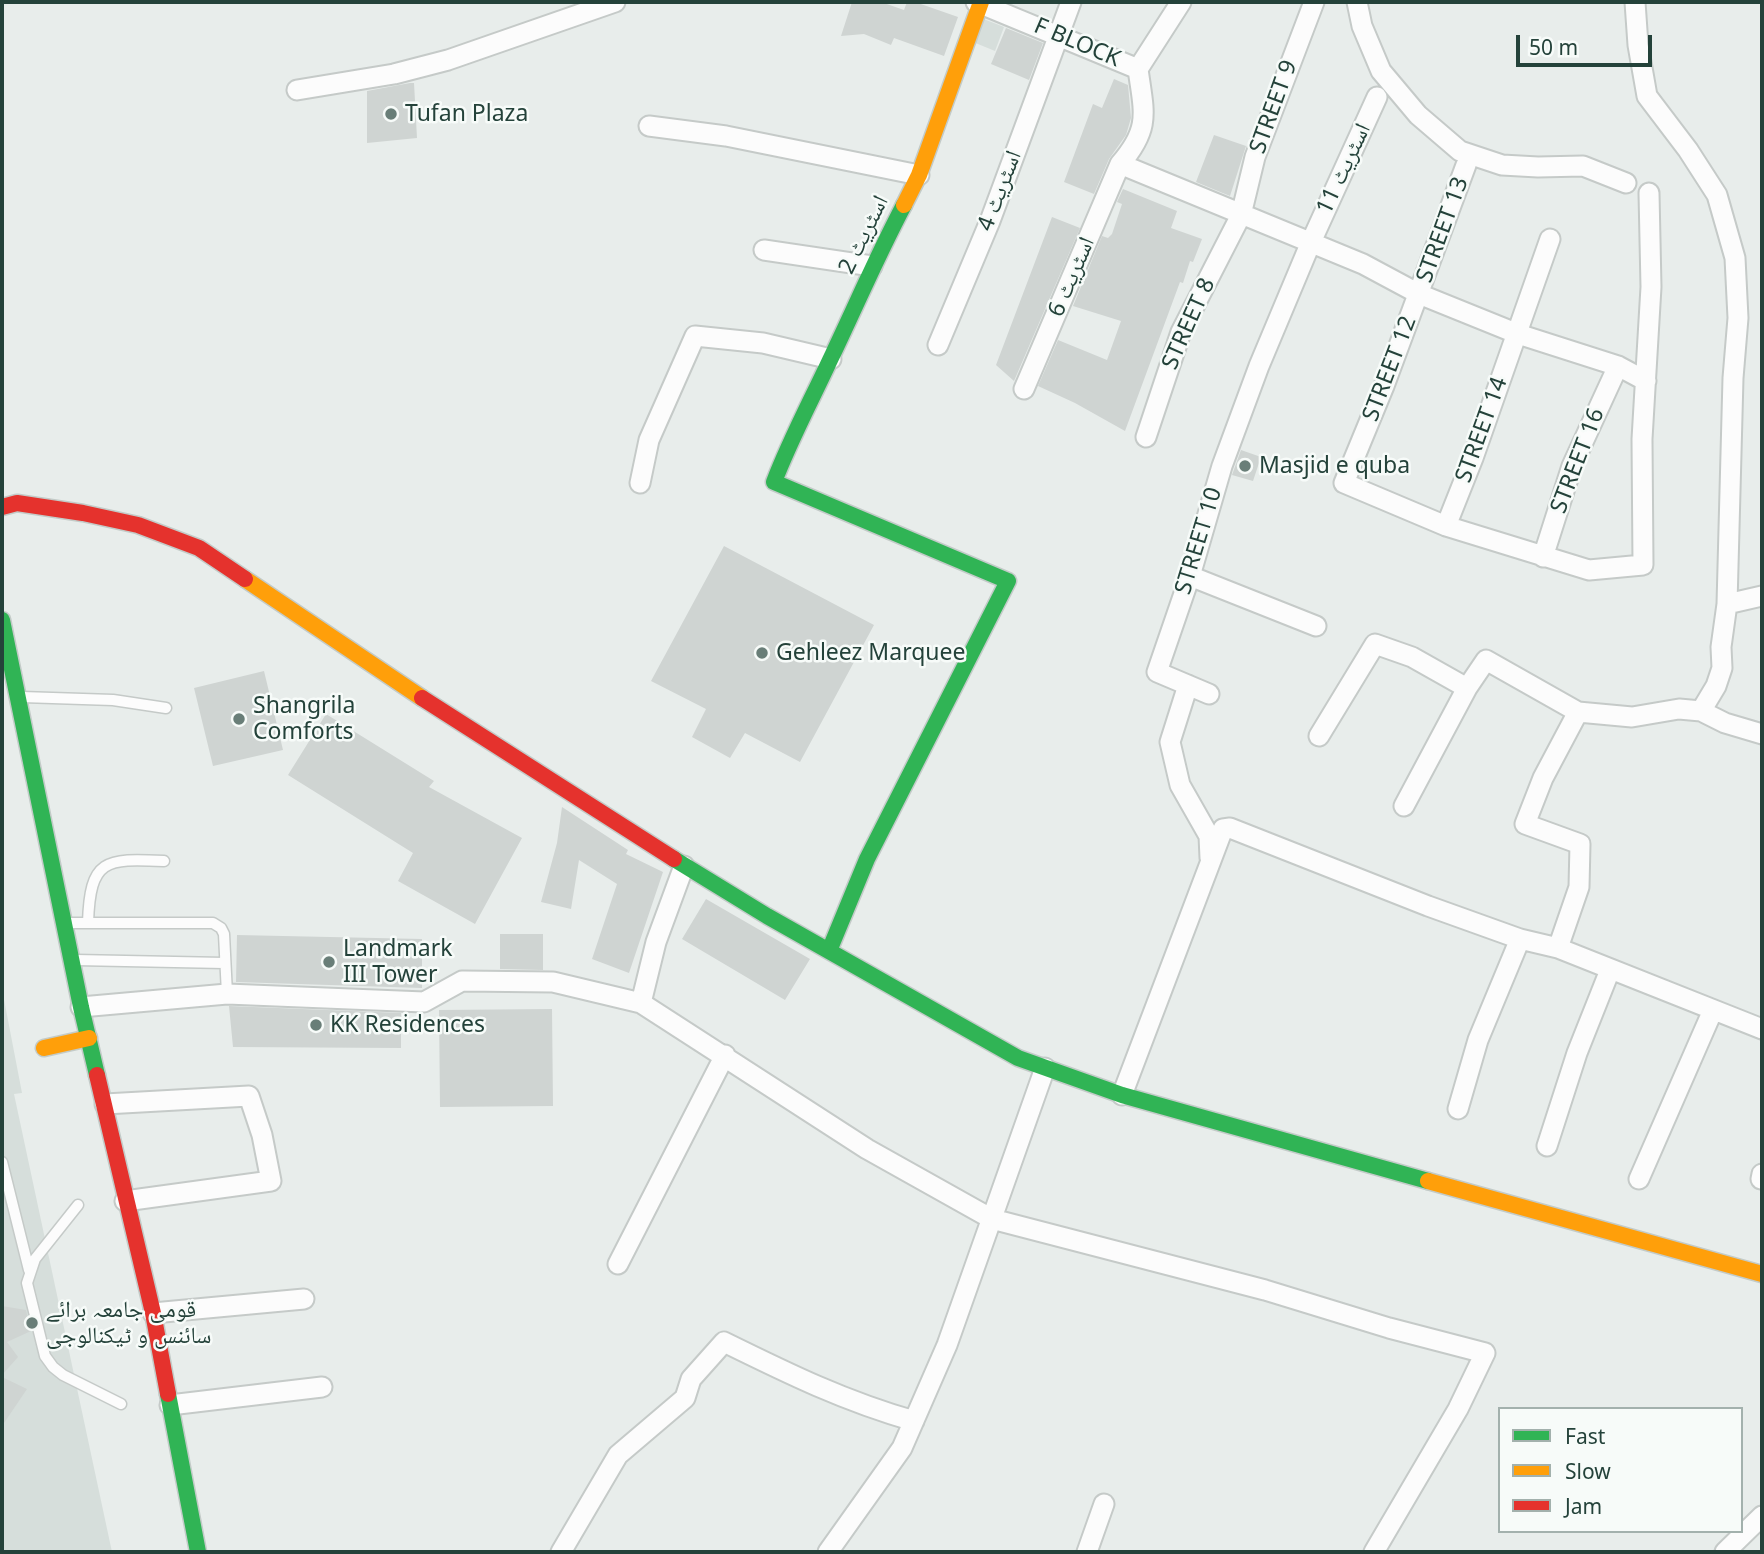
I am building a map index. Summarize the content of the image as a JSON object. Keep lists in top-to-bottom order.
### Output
{
  "streets": {
    "street": [
      "F BLOCK",
      "STREET 9",
      "اسٹریٹ 11",
      "اسٹریٹ 4",
      "STREET 13",
      "اسٹریٹ 2",
      "اسٹریٹ 6",
      "STREET 8",
      "STREET 12",
      "STREET 14",
      "STREET 16",
      "STREET 10"
    ]
  },
  "crossings": [
    ["F BLOCK", "اسٹریٹ 4"],
    ["F BLOCK", "اسٹریٹ 2"],
    ["F BLOCK", "اسٹریٹ 6"],
    ["STREET 9", "STREET 8"],
    ["اسٹریٹ 11", "STREET 10"],
    ["STREET 13", "STREET 12"],
    ["STREET 12", "STREET 14"]
  ],
  "places": [
    "Tufan Plaza",
    "Masjid e quba",
    "Gehleez Marquee",
    "Shangrila Comforts",
    "Landmark III Tower",
    "KK Residences",
    "قومی جامعہ برائے سائنس و ٹیکنالوجی"
  ],
  "legend": ["Fast", "Slow", "Jam"],
  "scale_bar": "50 m"
}
